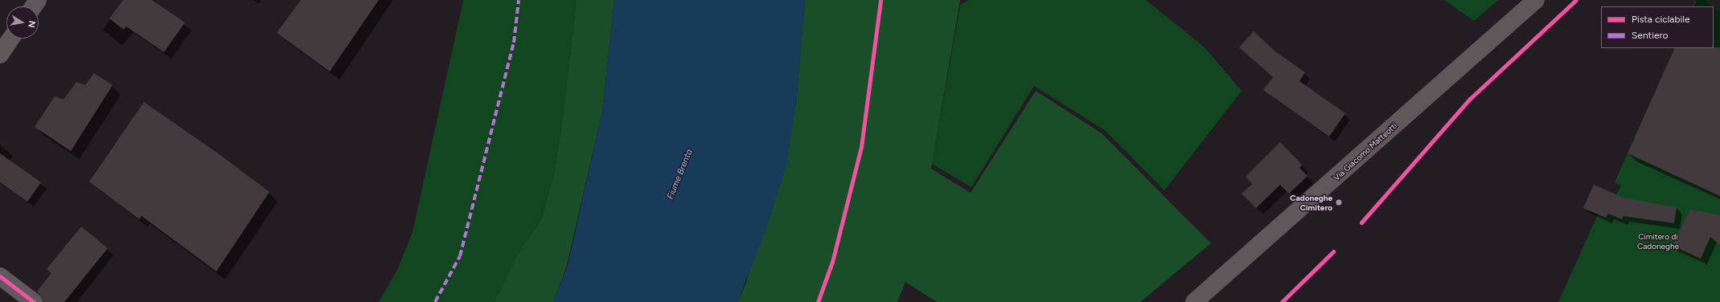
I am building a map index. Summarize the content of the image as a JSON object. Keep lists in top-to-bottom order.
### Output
{
  "streets": {
    "main road": ["Via Giacomo Matteotti"]
  },
  "water": ["Fiume Brenta"],
  "parks": ["Cimitero di Cadoneghe"],
  "places": ["Cadoneghe Cimitero"],
  "legend": ["Pista ciclabile", "Sentiero"],
  "north": "right"
}
